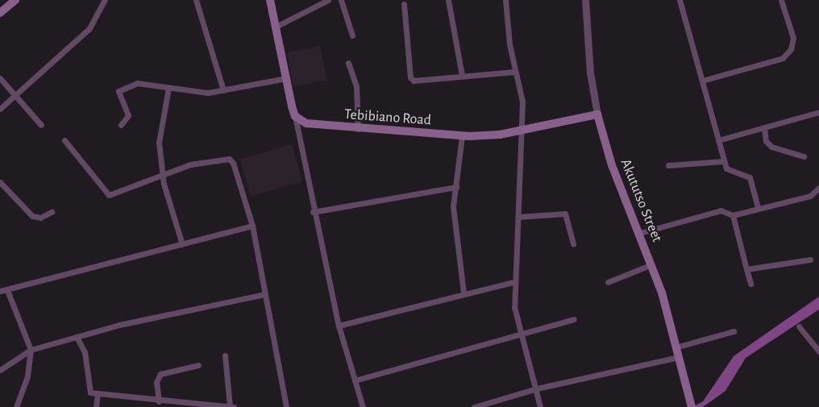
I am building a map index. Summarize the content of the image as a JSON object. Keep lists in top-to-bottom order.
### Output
{
  "streets": {
    "main road": ["Tebibiano Road", "Akututso Street"]
  },
  "crossings": [
    ["Tebibiano Road", "Akututso Street"]
  ]
}
